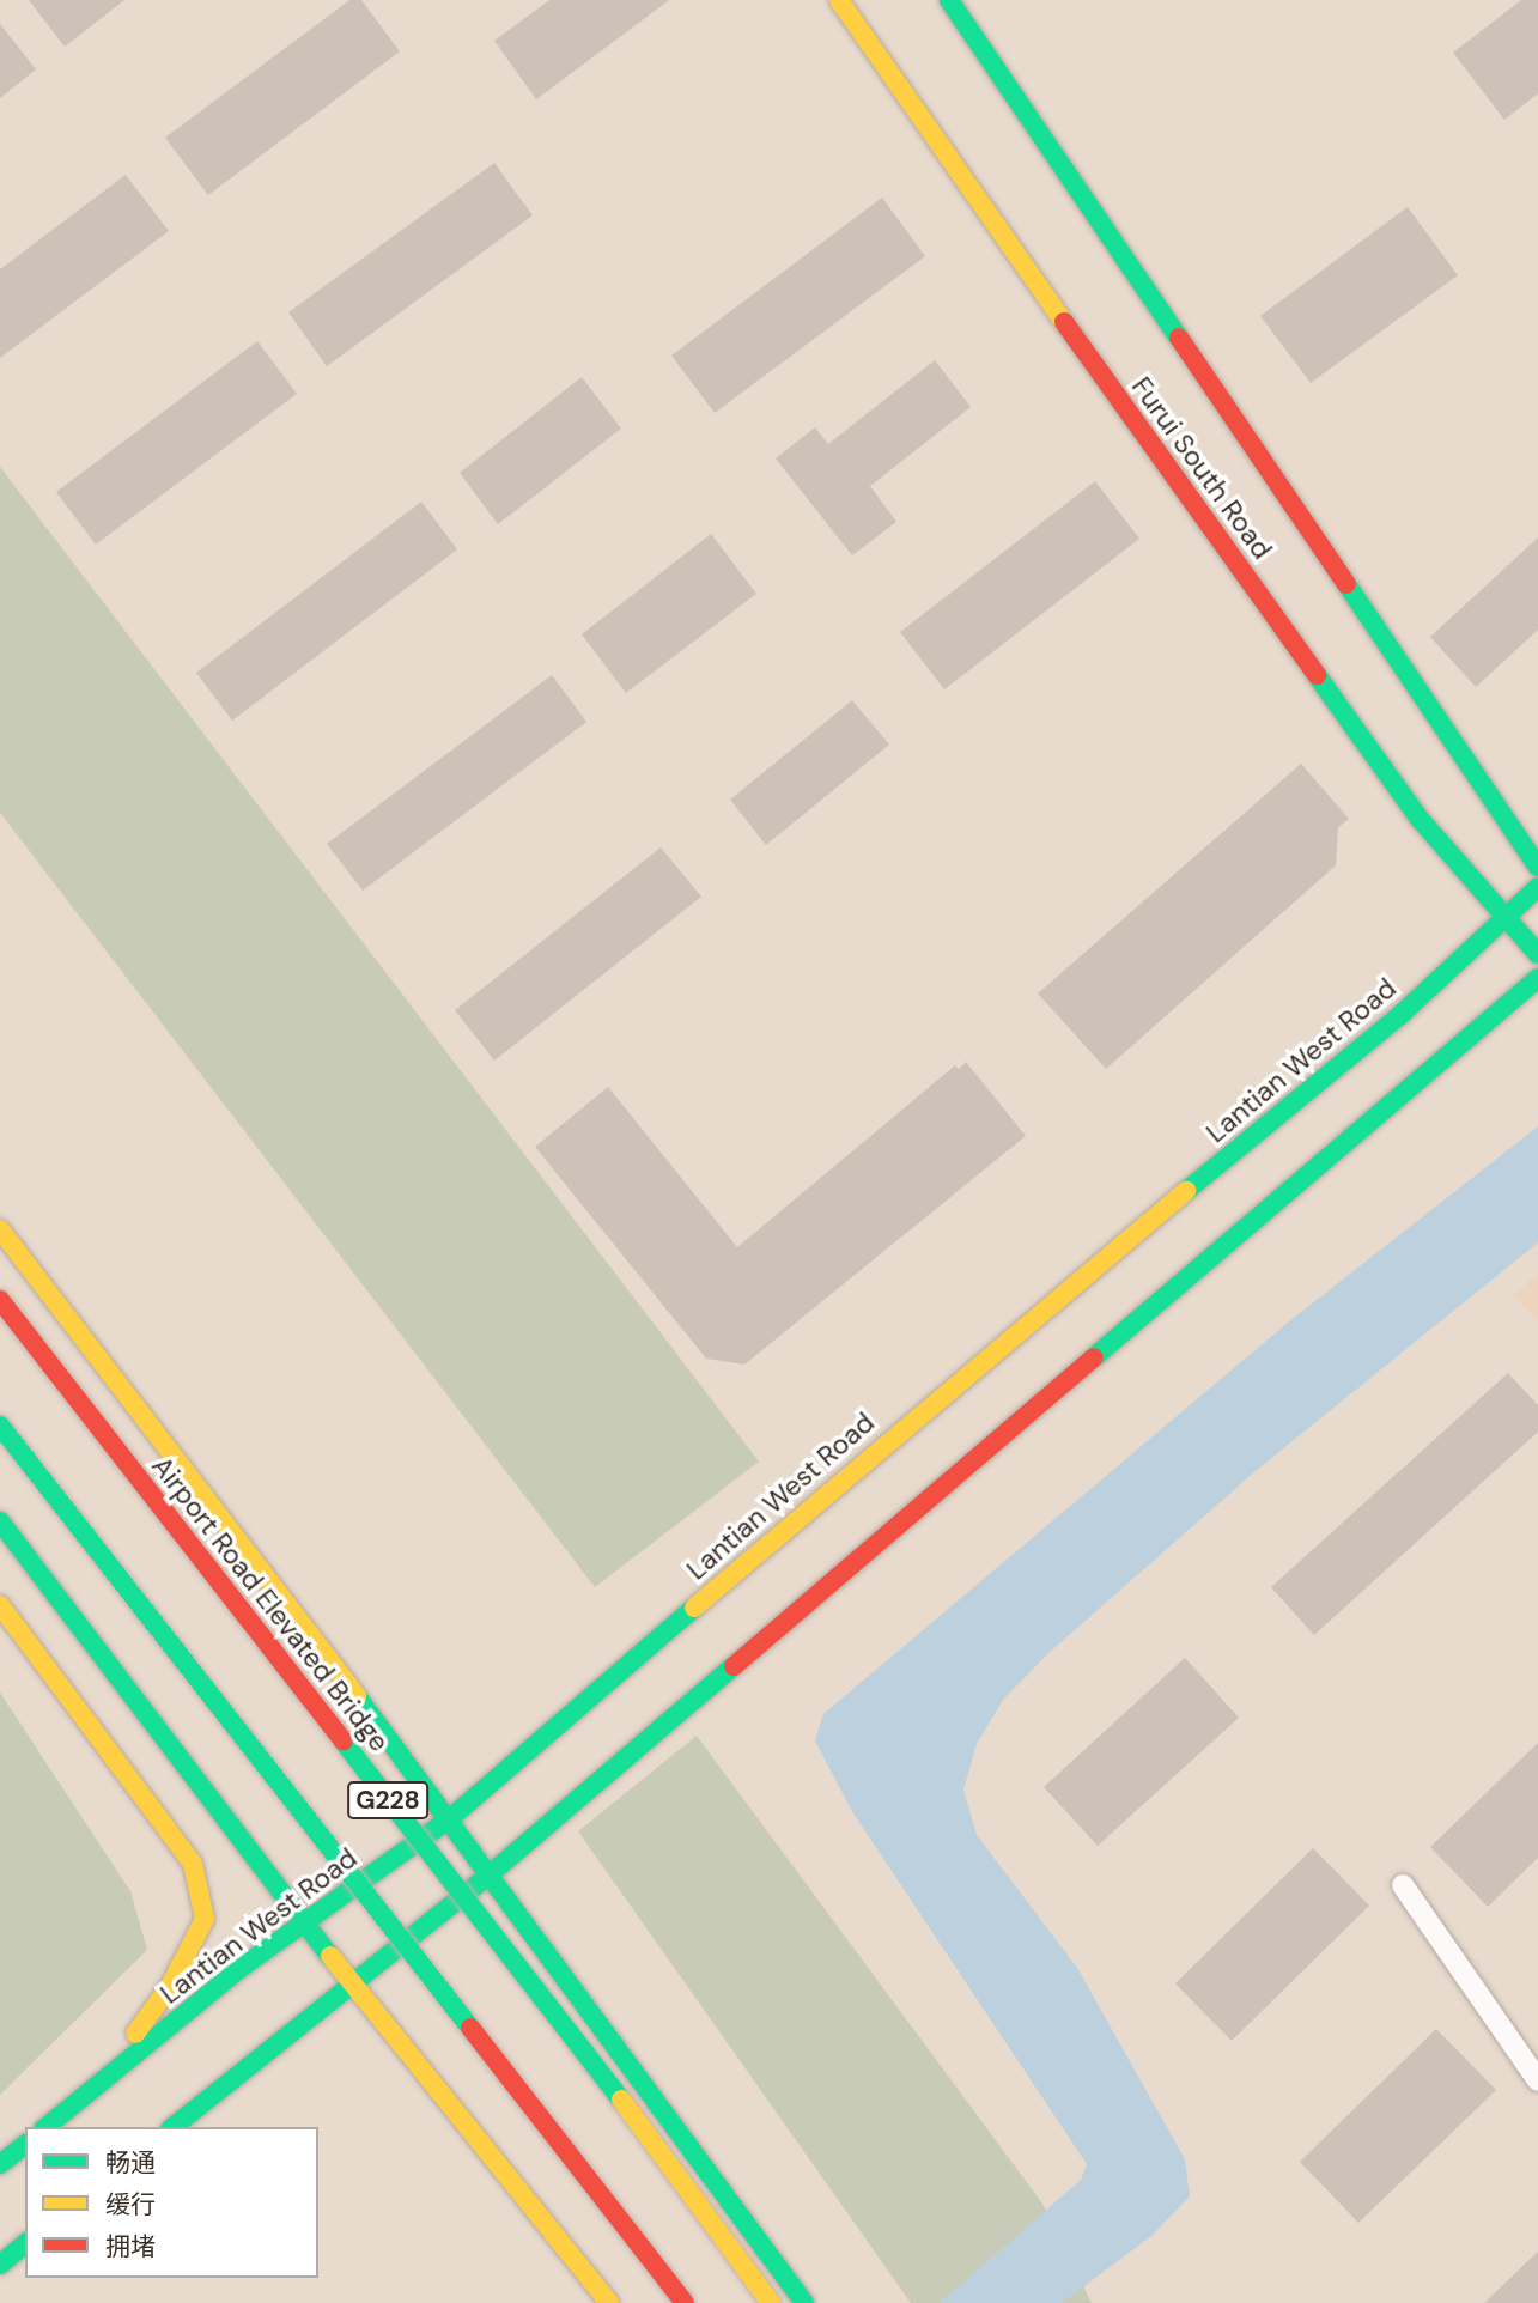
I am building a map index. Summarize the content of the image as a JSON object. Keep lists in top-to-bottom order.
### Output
{
  "streets": {
    "main road": [
      "Furui South Road",
      "Lantian West Road",
      "Airport Road Elevated Bridge",
      "G228"
    ]
  },
  "crossings": [
    ["Furui South Road", "Lantian West Road"]
  ],
  "legend": ["畅通", "缓行", "拥堵"]
}
